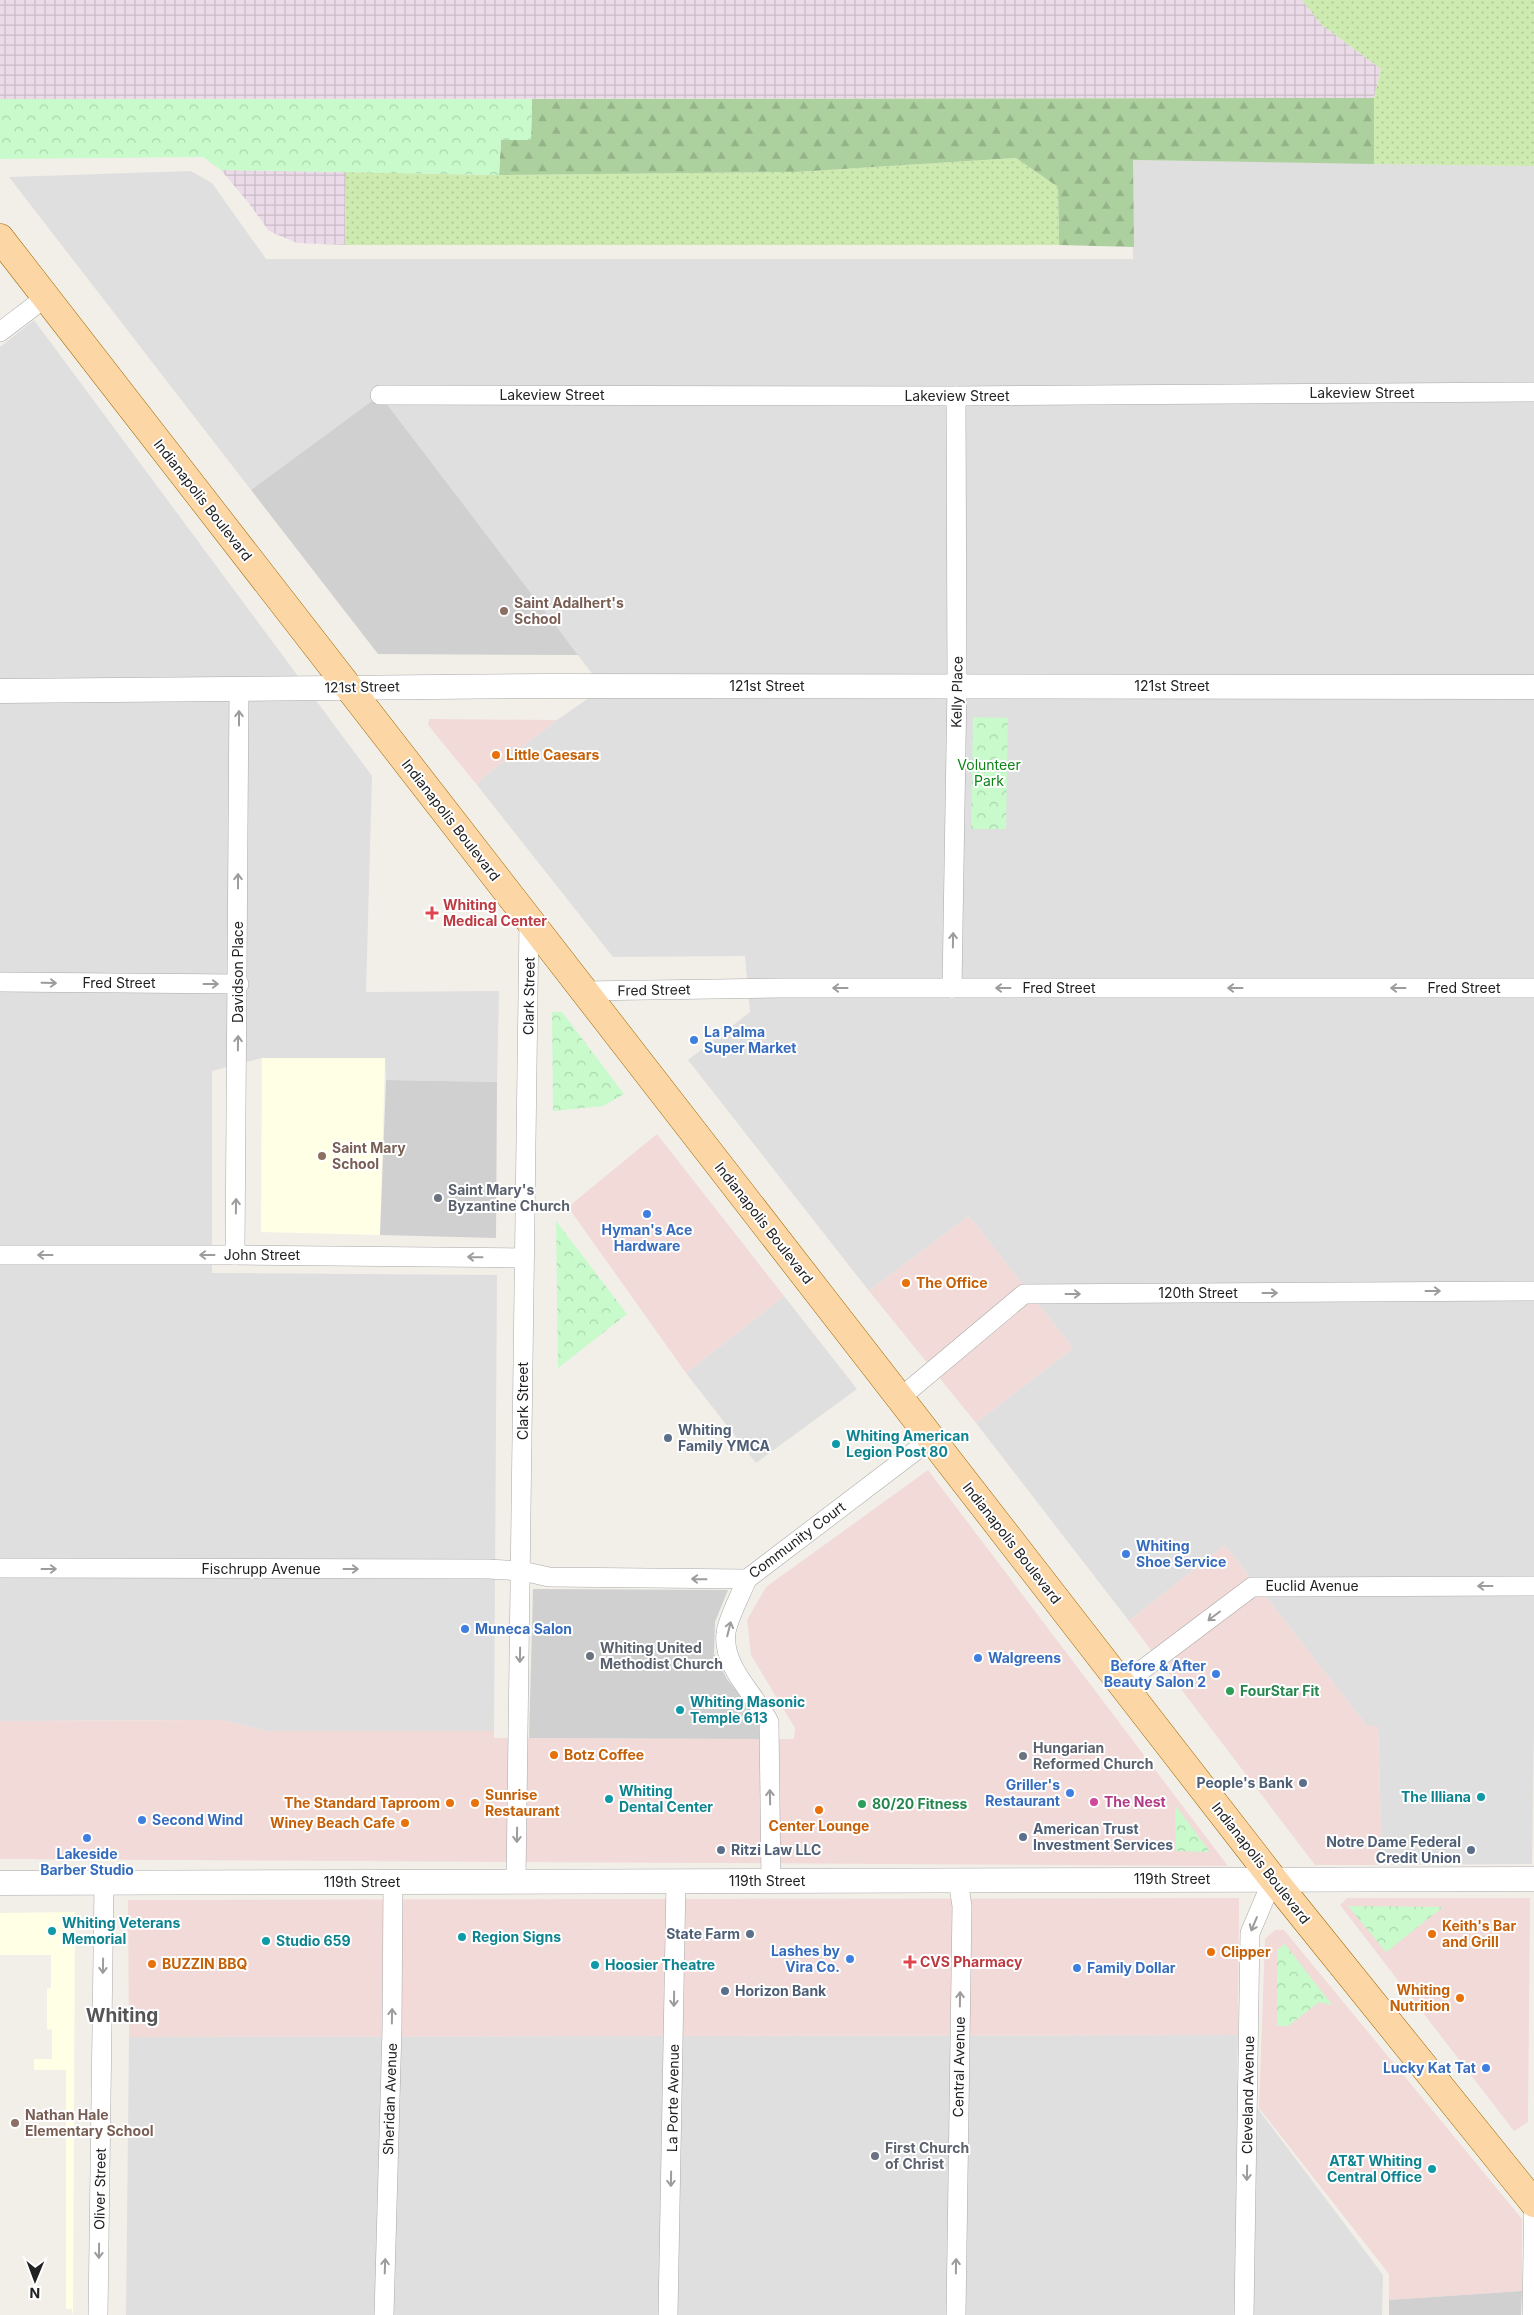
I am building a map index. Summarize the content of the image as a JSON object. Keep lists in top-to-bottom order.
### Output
{
  "streets": {
    "main road": ["Indianapolis Boulevard"],
    "street": [
      "Lakeview Street",
      "121st Street",
      "Kelly Place",
      "Davidson Place",
      "Fred Street",
      "Clark Street",
      "John Street",
      "120th Street",
      "Community Court",
      "Fischrupp Avenue",
      "Euclid Avenue",
      "119th Street",
      "Central Avenue",
      "Cleveland Avenue",
      "La Porte Avenue",
      "Sheridan Avenue",
      "Oliver Street"
    ]
  },
  "crossings": [
    ["Lakeview Street", "Kelly Place"],
    ["Indianapolis Boulevard", "121st Street"],
    ["Indianapolis Boulevard", "Fred Street"],
    ["Indianapolis Boulevard", "Clark Street"],
    ["Indianapolis Boulevard", "120th Street"],
    ["Indianapolis Boulevard", "Community Court"],
    ["Indianapolis Boulevard", "Euclid Avenue"],
    ["Indianapolis Boulevard", "119th Street"],
    ["Indianapolis Boulevard", "Cleveland Avenue"],
    ["121st Street", "Kelly Place"],
    ["121st Street", "Davidson Place"],
    ["Kelly Place", "Fred Street"],
    ["Davidson Place", "Fred Street"],
    ["Davidson Place", "John Street"],
    ["Clark Street", "John Street"],
    ["Clark Street", "Community Court"],
    ["Clark Street", "Fischrupp Avenue"],
    ["Clark Street", "119th Street"],
    ["Community Court", "Fischrupp Avenue"],
    ["119th Street", "Central Avenue"],
    ["119th Street", "Cleveland Avenue"],
    ["119th Street", "La Porte Avenue"],
    ["119th Street", "Sheridan Avenue"],
    ["119th Street", "Oliver Street"]
  ],
  "one_way": [
    "Kelly Place",
    "Davidson Place",
    "John Street",
    "120th Street",
    "Community Court",
    "Fischrupp Avenue",
    "Euclid Avenue",
    "Central Avenue",
    "Cleveland Avenue",
    "La Porte Avenue",
    "Sheridan Avenue",
    "Oliver Street"
  ],
  "districts": ["Whiting"],
  "parks": ["Volunteer Park"],
  "places": {
    "other": [
      "Saint Adalhert's School",
      "Little Caesars",
      "La Palma Super Market",
      "Saint Mary School",
      "Saint Mary's Byzantine Church",
      "Hyman's Ace Hardware",
      "The Office",
      "Whiting Family YMCA",
      "Whiting American Legion Post 80",
      "Whiting Shoe Service",
      "Muneca Salon",
      "Whiting United Methodist Church",
      "Walgreens",
      "Before & After Beauty Salon 2",
      "FourStar Fit",
      "Whiting Masonic Temple 613",
      "Botz Coffee",
      "Hungarian Reformed Church",
      "People's Bank",
      "Griller's Restaurant",
      "The Illiana",
      "Whiting Dental Center",
      "The Nest",
      "The Standard Taproom",
      "Sunrise Restaurant",
      "80/20 Fitness",
      "Center Lounge",
      "Second Wind",
      "Winey Beach Cafe",
      "American Trust Investment Services",
      "Lakeside Barber Studio",
      "Ritzi Law LLC",
      "Notre Dame Federal Credit Union",
      "Whiting Veterans Memorial",
      "State Farm",
      "Keith's Bar and Grill",
      "Region Signs",
      "Studio 659",
      "Clipper",
      "Lashes by Vira Co.",
      "BUZZIN BBQ",
      "Hoosier Theatre",
      "Family Dollar",
      "Horizon Bank",
      "Whiting Nutrition",
      "Lucky Kat Tat",
      "Nathan Hale Elementary School",
      "First Church of Christ",
      "AT&T Whiting Central Office"
    ],
    "health": ["Whiting Medical Center", "CVS Pharmacy"]
  },
  "north": "bottom"
}
